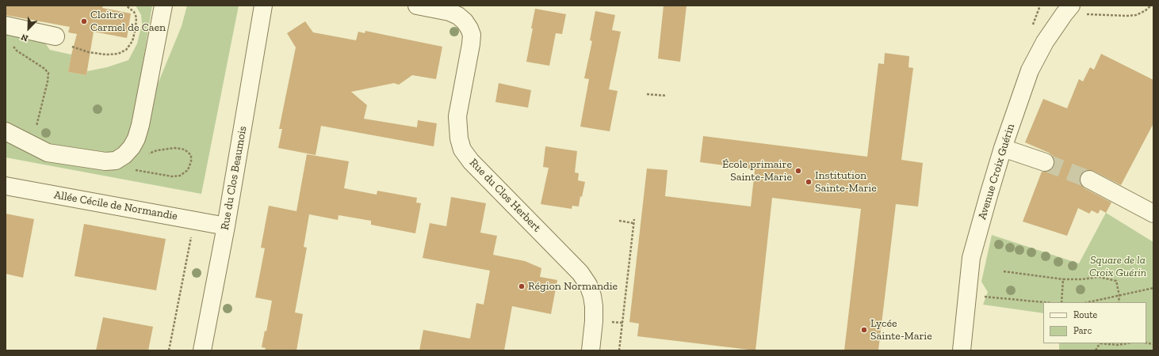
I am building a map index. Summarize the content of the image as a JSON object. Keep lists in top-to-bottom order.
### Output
{
  "streets": {
    "street": [
      "Avenue Croix Guérin",
      "Rue du Clos Beaumois",
      "Rue du Clos Herbert",
      "Allée Cécile de Normandie"
    ]
  },
  "crossings": [
    ["Rue du Clos Beaumois", "Allée Cécile de Normandie"]
  ],
  "parks": ["Square de la Croix Guérin"],
  "places": [
    "Cloitre Carmel de Caen",
    "École primaire Sainte-Marie",
    "Institution Sainte-Marie",
    "Région Normandie",
    "Lycée Sainte-Marie"
  ],
  "legend": ["Route", "Parc"],
  "north": "bottom left"
}
